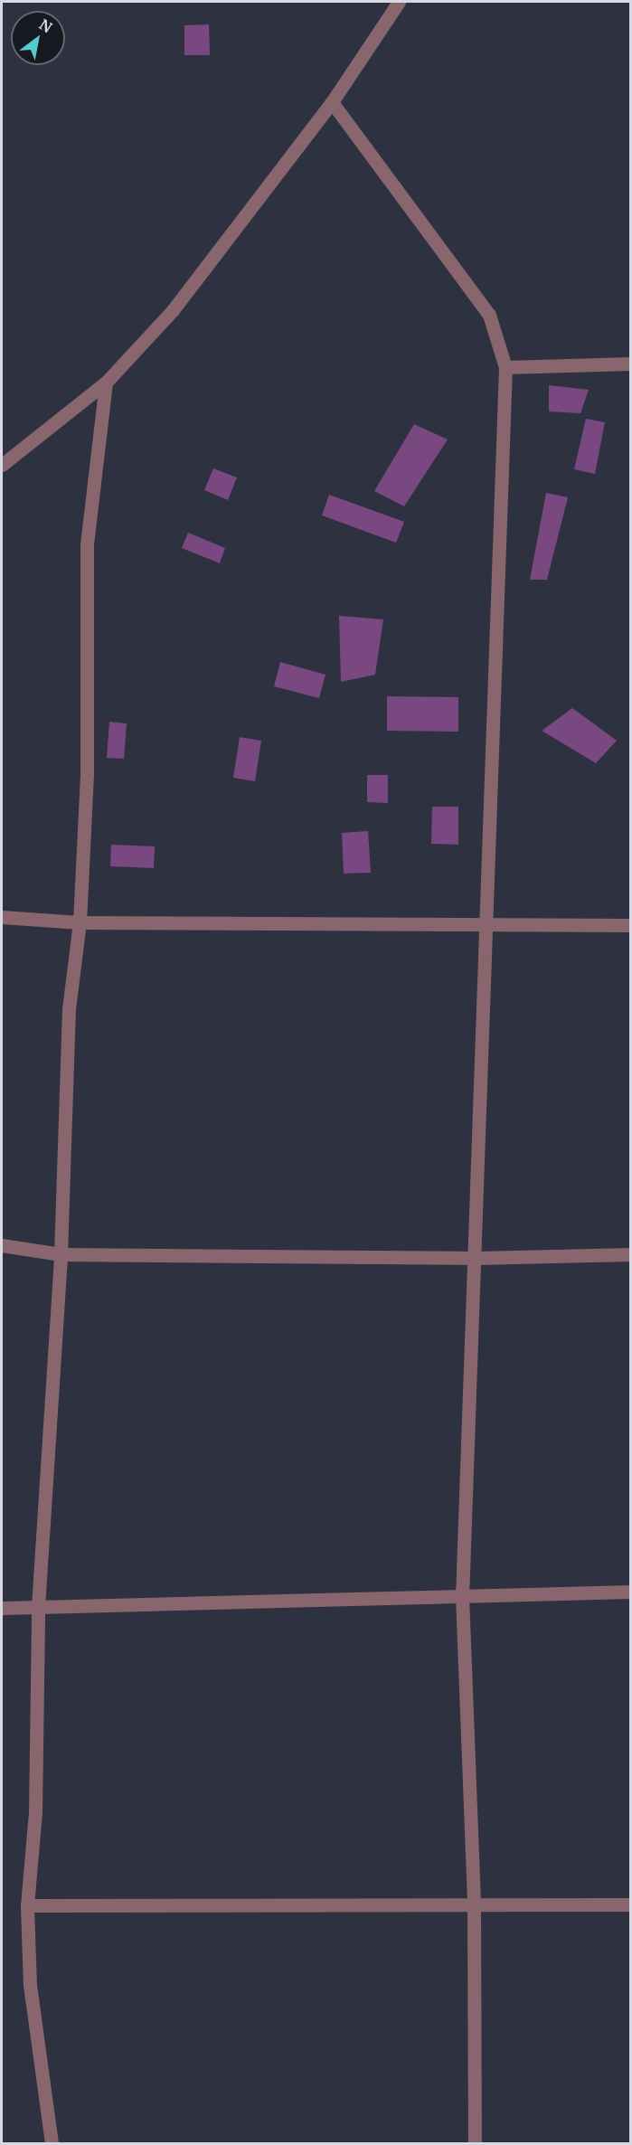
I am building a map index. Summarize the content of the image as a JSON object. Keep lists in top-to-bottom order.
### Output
{
  "north": "top right"
}
